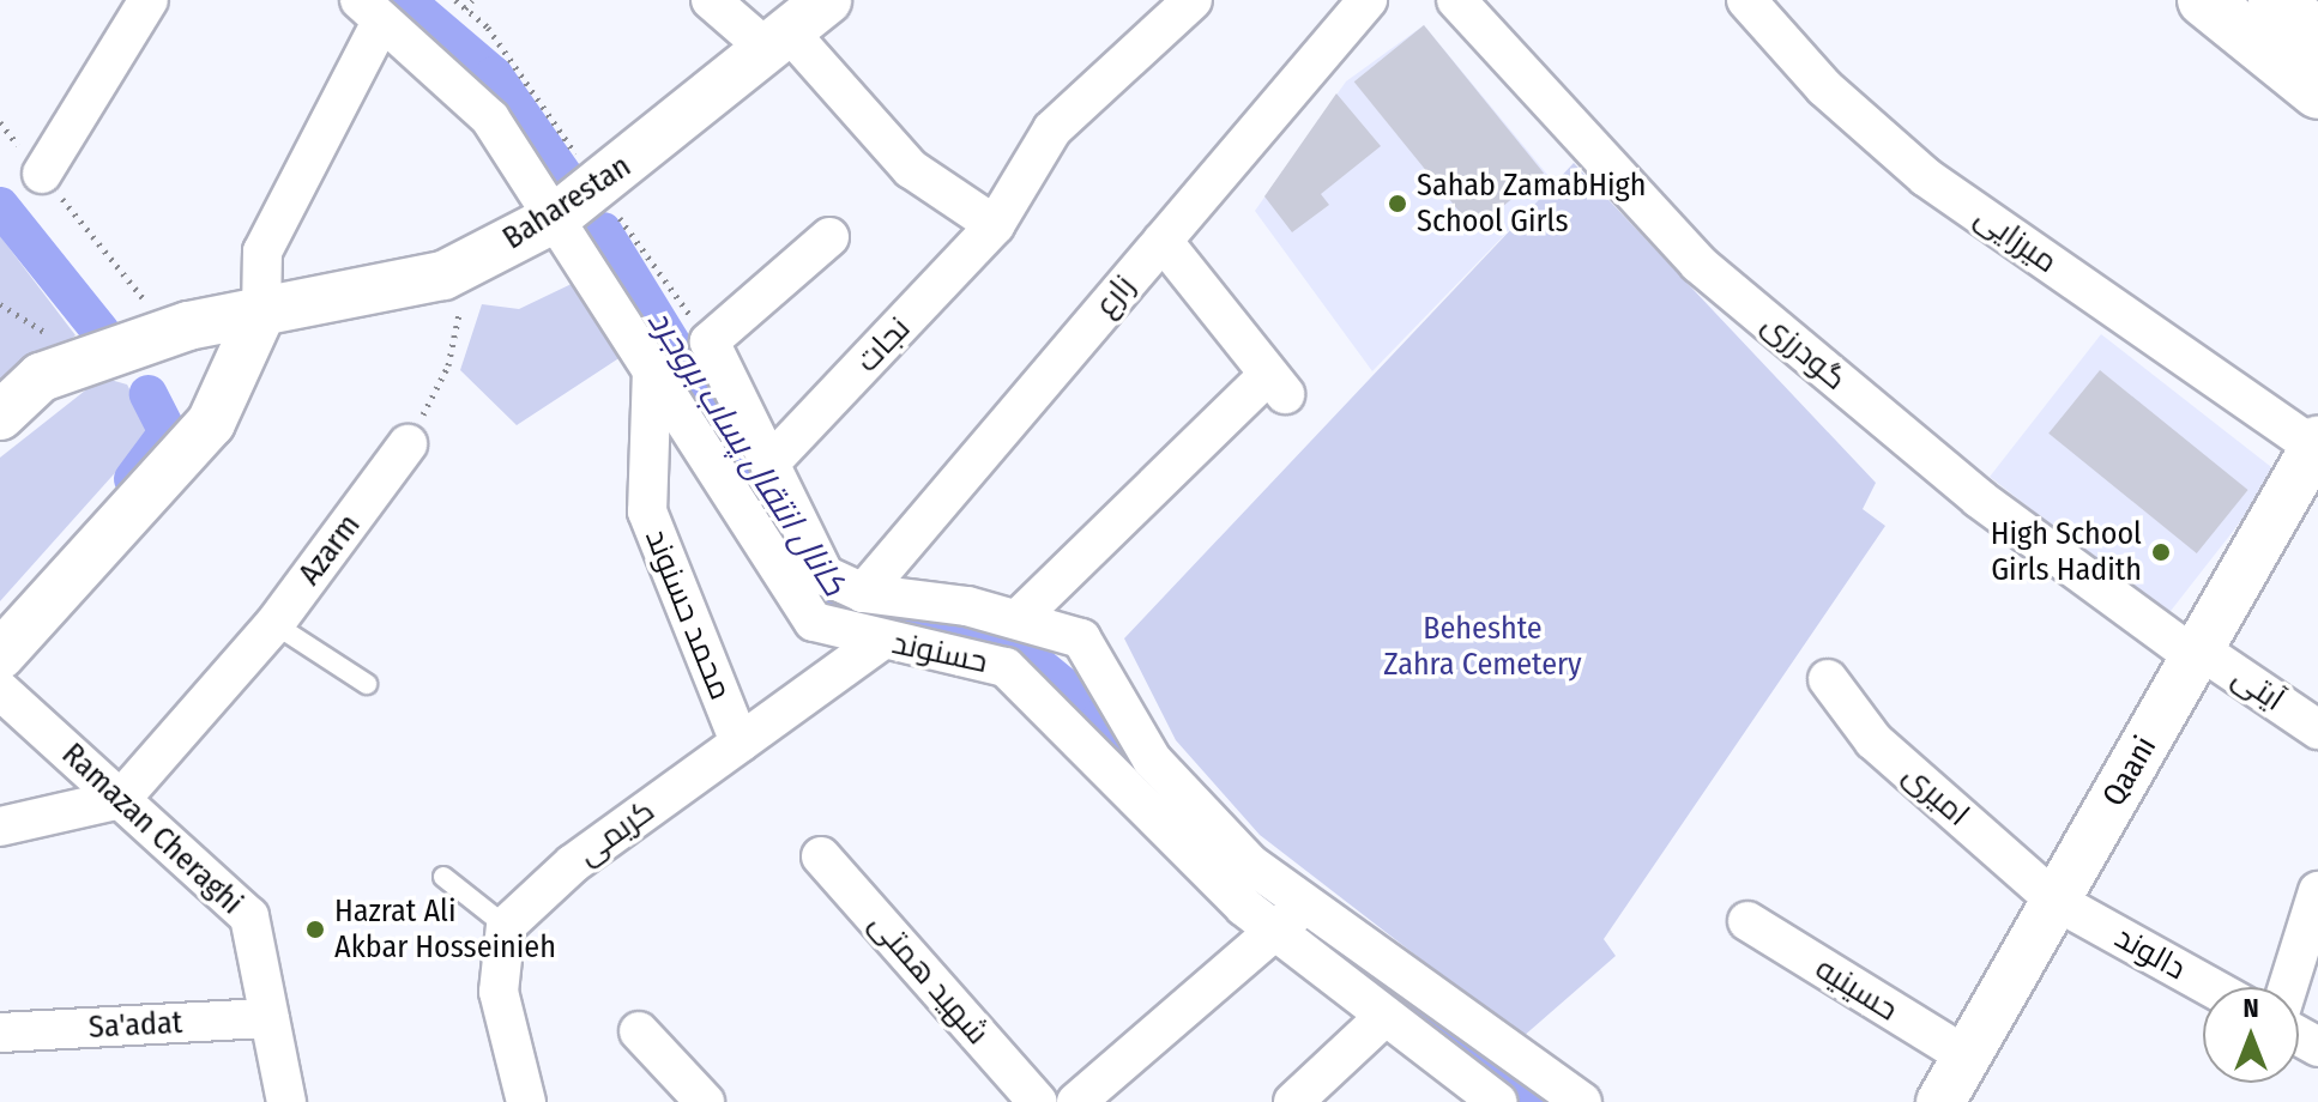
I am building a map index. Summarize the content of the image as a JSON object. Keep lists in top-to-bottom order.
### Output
{
  "streets": {
    "street": [
      "Baharestan",
      "میرزایی",
      "زارع",
      "نجات",
      "گودرزی",
      "Azarm",
      "محمد حسنوند",
      "حسنوند",
      "آیتی",
      "Qaani",
      "امیری",
      "Ramazan Cheraghi",
      "کریمی",
      "دالوند",
      "شهید همتی",
      "حسینیه",
      "Sa'adat"
    ]
  },
  "crossings": [
    ["Baharestan", "حسنوند"],
    ["میرزایی", "Qaani"],
    ["زارع", "حسنوند"],
    ["نجات", "حسنوند"],
    ["گودرزی", "آیتی"],
    ["گودرزی", "Qaani"],
    ["Azarm", "Ramazan Cheraghi"],
    ["محمد حسنوند", "حسنوند"],
    ["محمد حسنوند", "کریمی"],
    ["حسنوند", "کریمی"],
    ["آیتی", "Qaani"],
    ["Qaani", "امیری"],
    ["Qaani", "دالوند"],
    ["Qaani", "حسینیه"],
    ["امیری", "دالوند"],
    ["Ramazan Cheraghi", "Sa'adat"]
  ],
  "water": ["کانال انتقال پساب بروجرد"],
  "parks": ["Beheshte Zahra Cemetery"],
  "places": ["Sahab ZamabHigh School Girls", "High School Girls Hadith", "Hazrat Ali Akbar Hosseinieh"],
  "north": "top"
}
